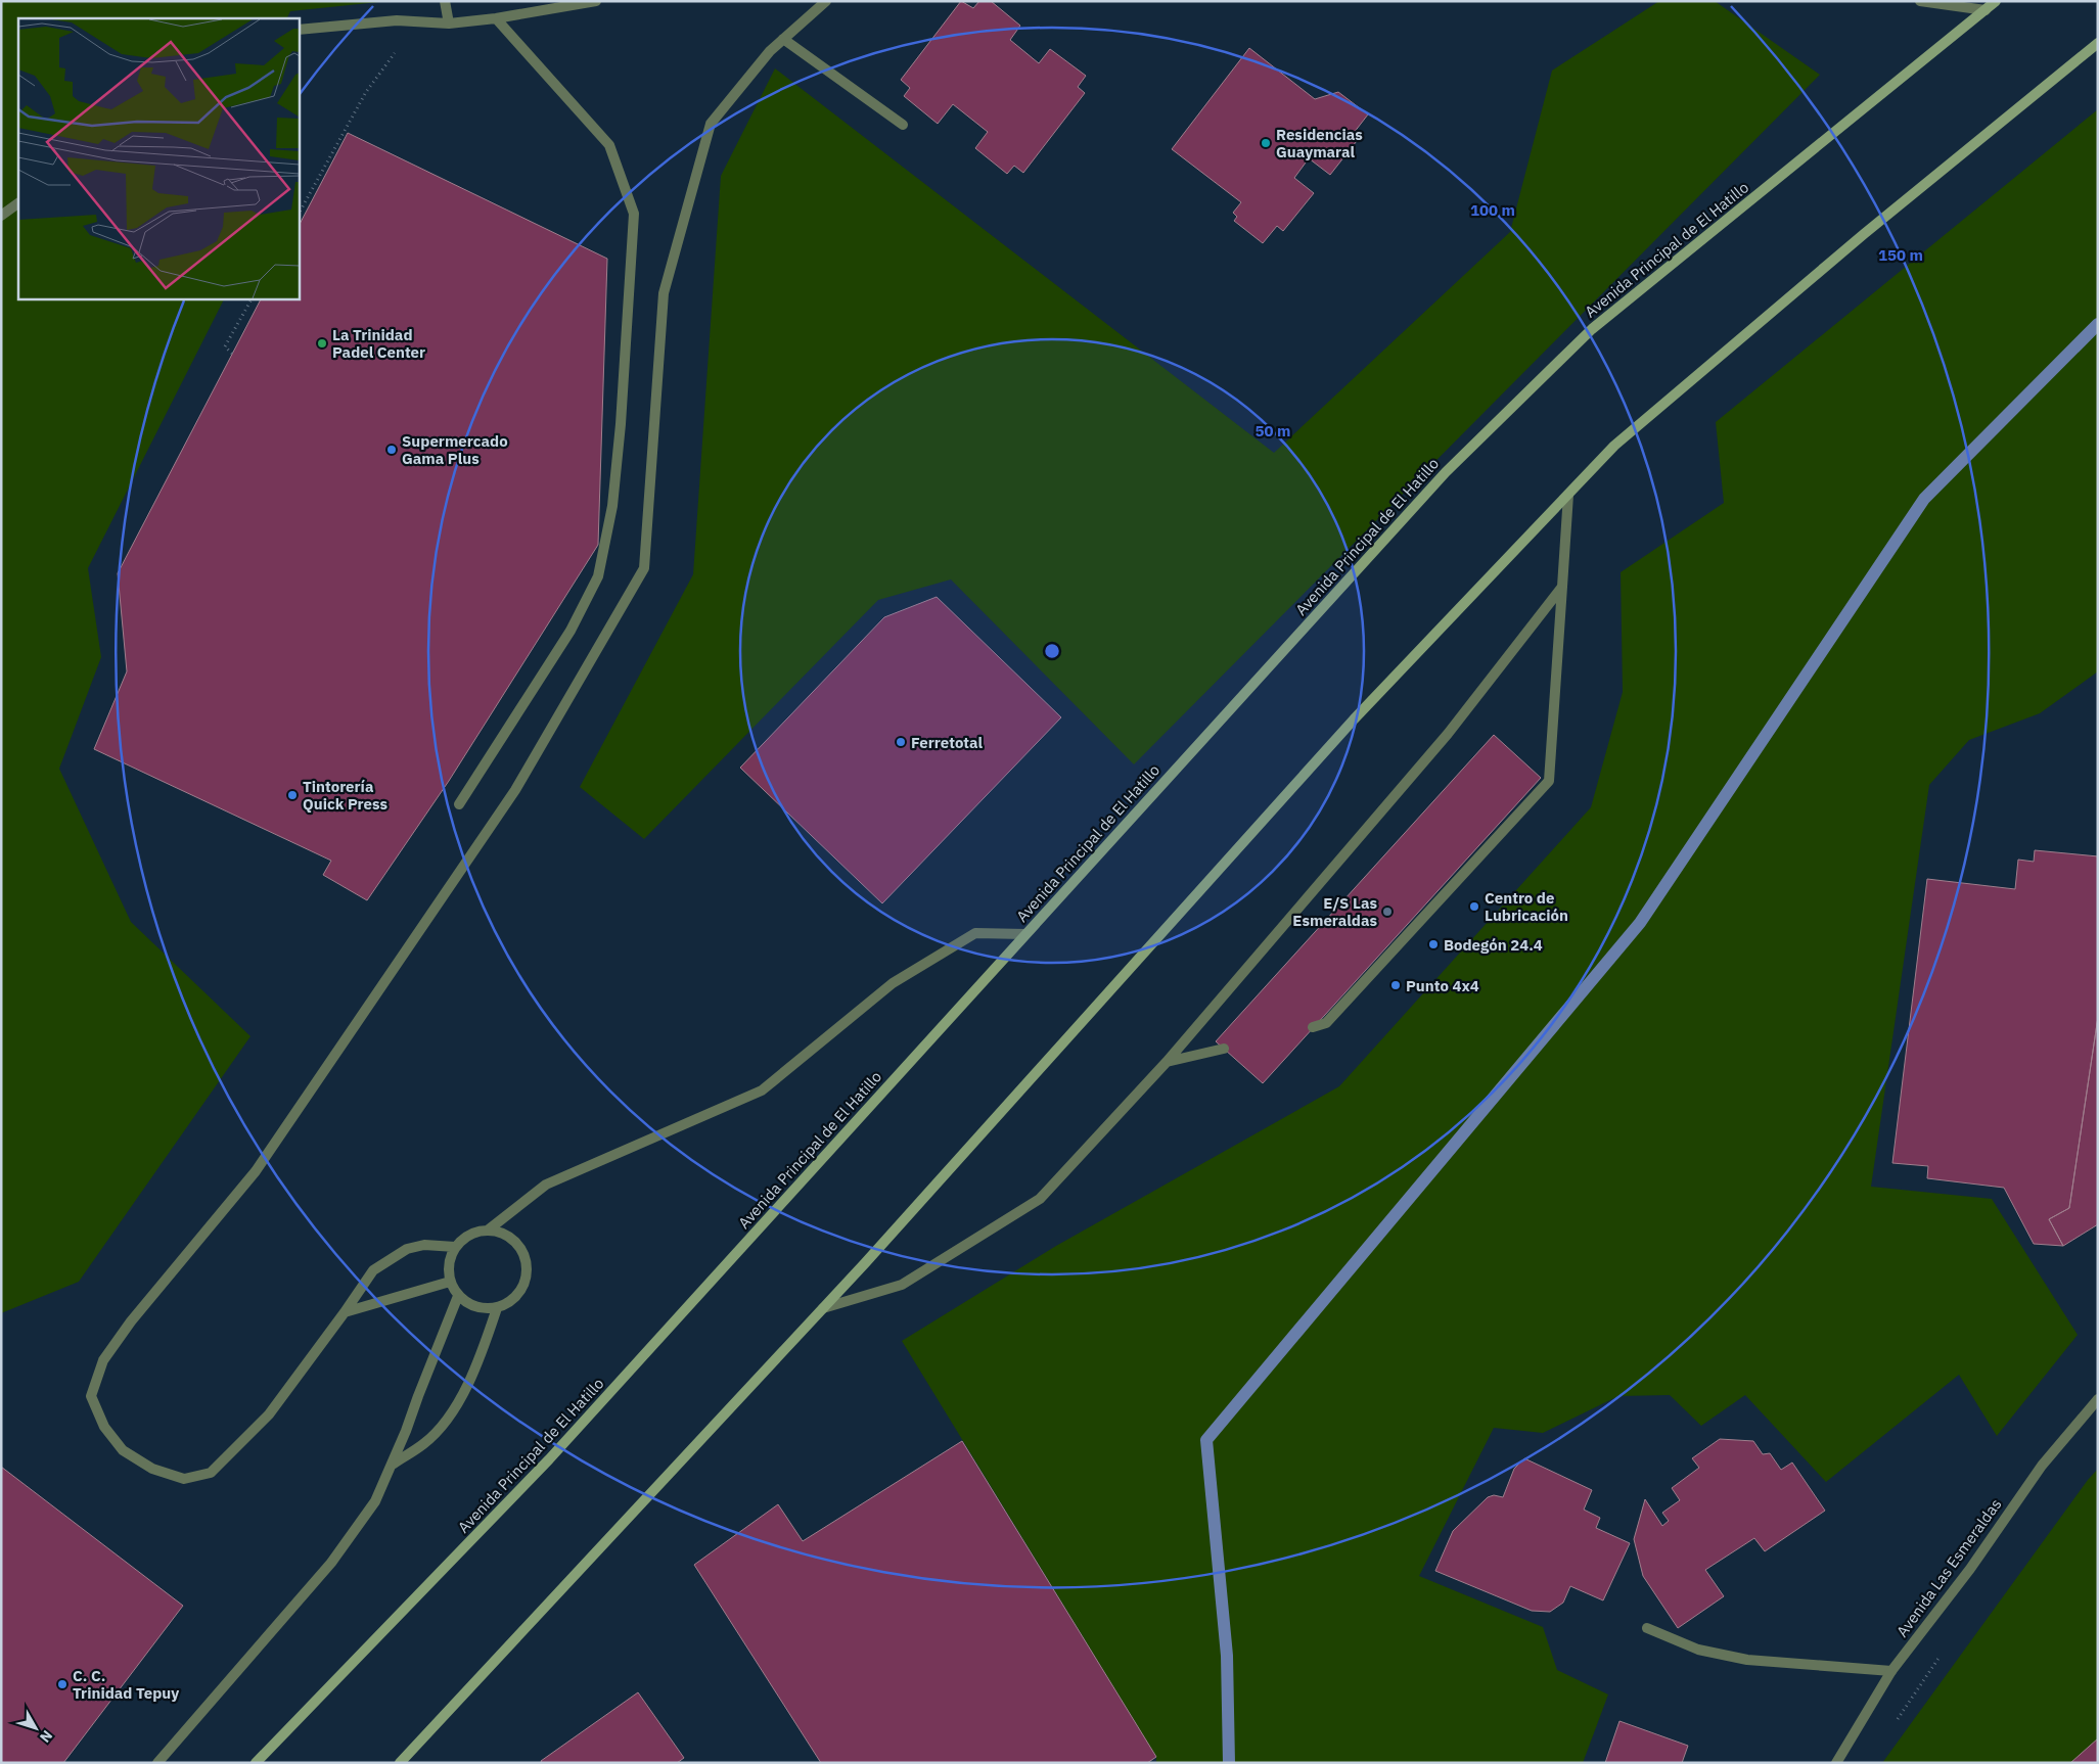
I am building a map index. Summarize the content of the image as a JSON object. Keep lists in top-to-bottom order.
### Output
{
  "streets": {
    "main road": ["Avenida Principal de El Hatillo"],
    "street": ["Avenida Las Esmeraldas"]
  },
  "places": [
    "Residencias Guaymaral",
    "La Trinidad Padel Center",
    "Supermercado Gama Plus",
    "Ferretotal",
    "Tintorería Quick Press",
    "Centro de Lubricación",
    "E/S Las Esmeraldas",
    "Bodegón 24.4",
    "Punto 4x4",
    "C. C. Trinidad Tepuy"
  ],
  "north": "bottom right",
  "rings": ["100 m", "150 m", "50 m"]
}
